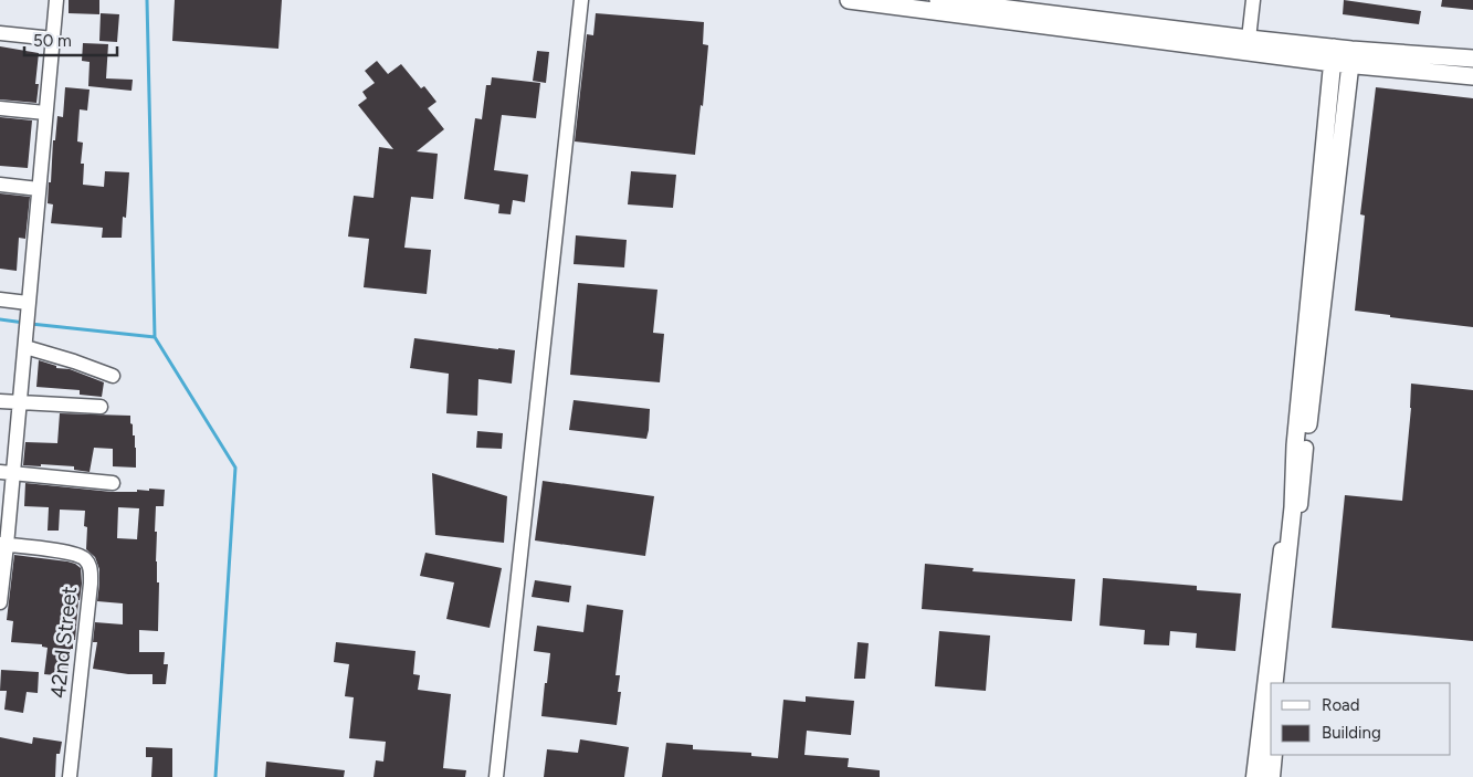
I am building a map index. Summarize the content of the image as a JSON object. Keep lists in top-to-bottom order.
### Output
{
  "streets": {
    "street": ["42nd Street"]
  },
  "legend": ["Road", "Building"],
  "scale_bar": "50 m"
}
